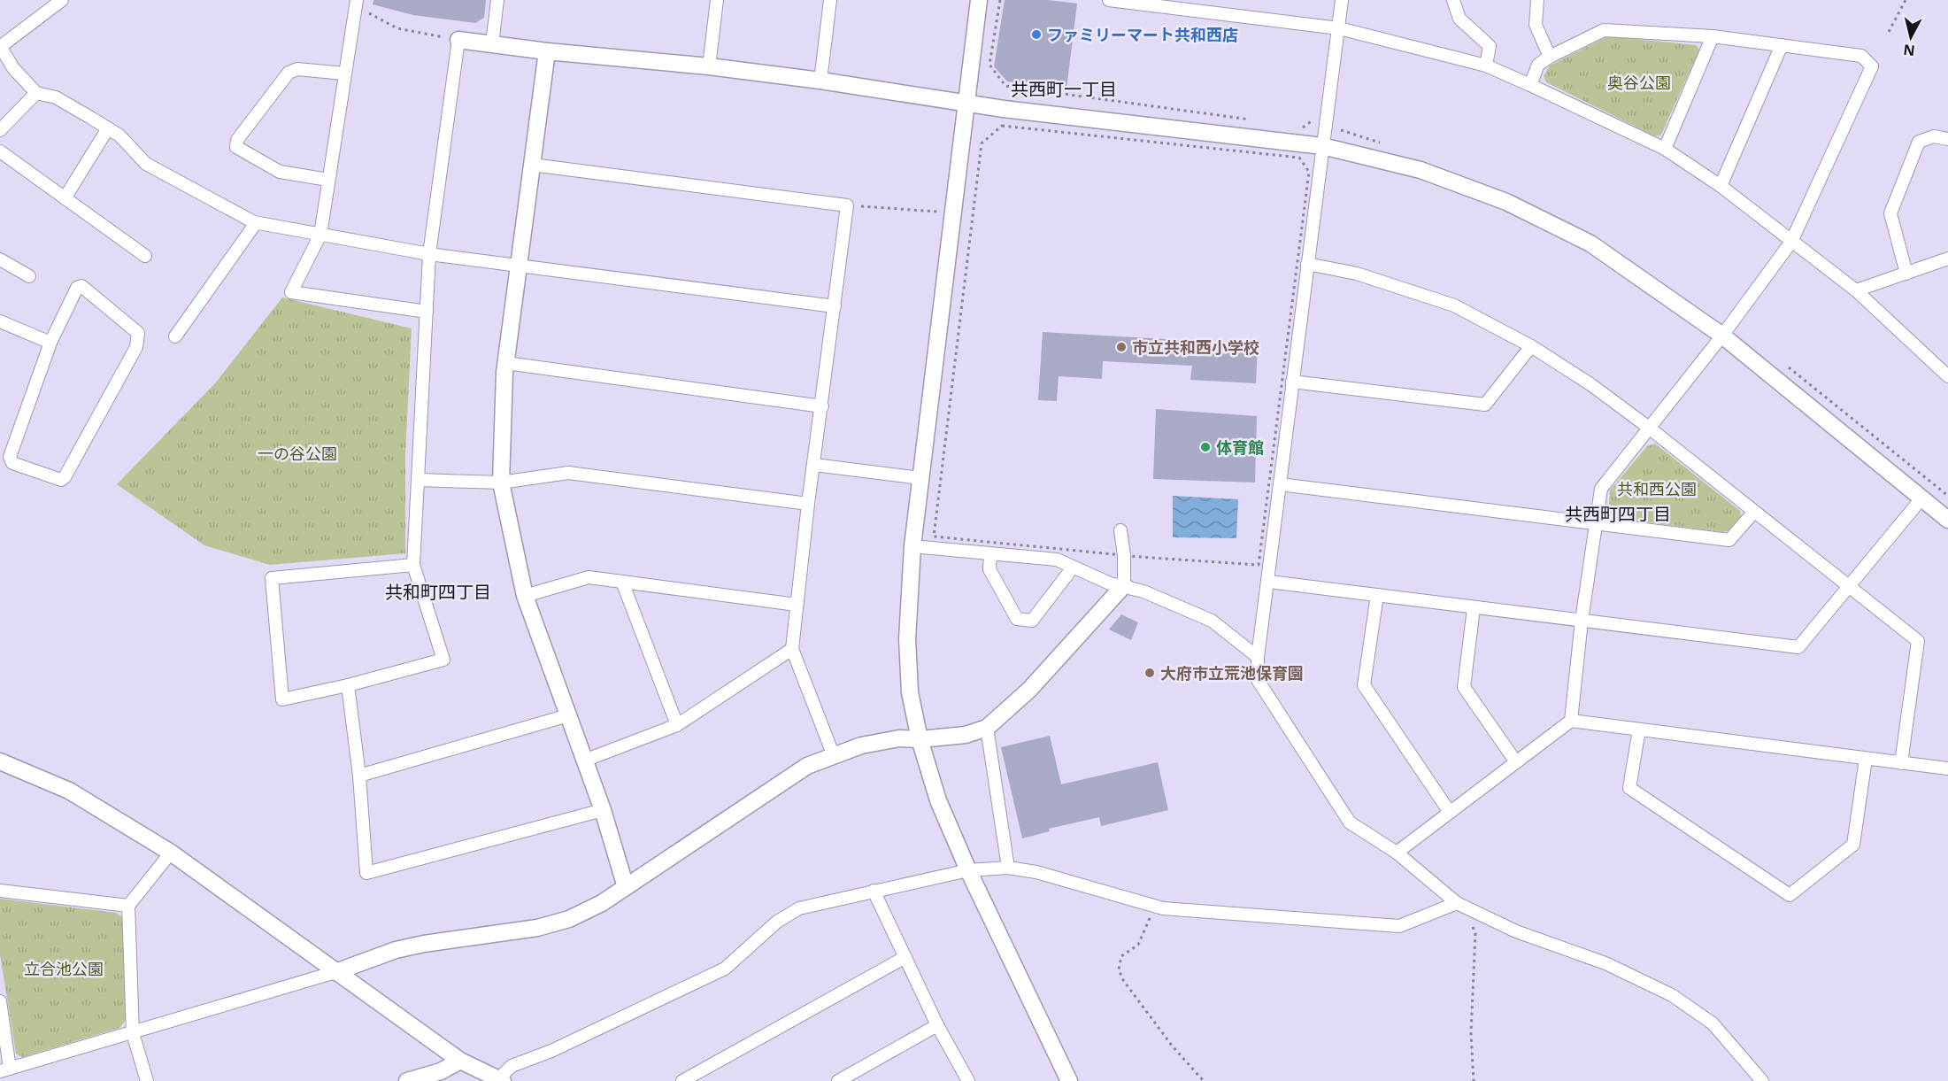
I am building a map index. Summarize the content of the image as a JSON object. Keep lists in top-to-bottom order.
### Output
{
  "districts": ["共西町一丁目", "共西町四丁目", "共和町四丁目"],
  "parks": [
    "奥谷公園",
    "一の谷公園",
    "共和西公園",
    "立合池公園"
  ],
  "places": [
    "ファミリーマート共和西店",
    "市立共和西小学校",
    "体育館",
    "大府市立荒池保育園"
  ],
  "north": "bottom"
}
